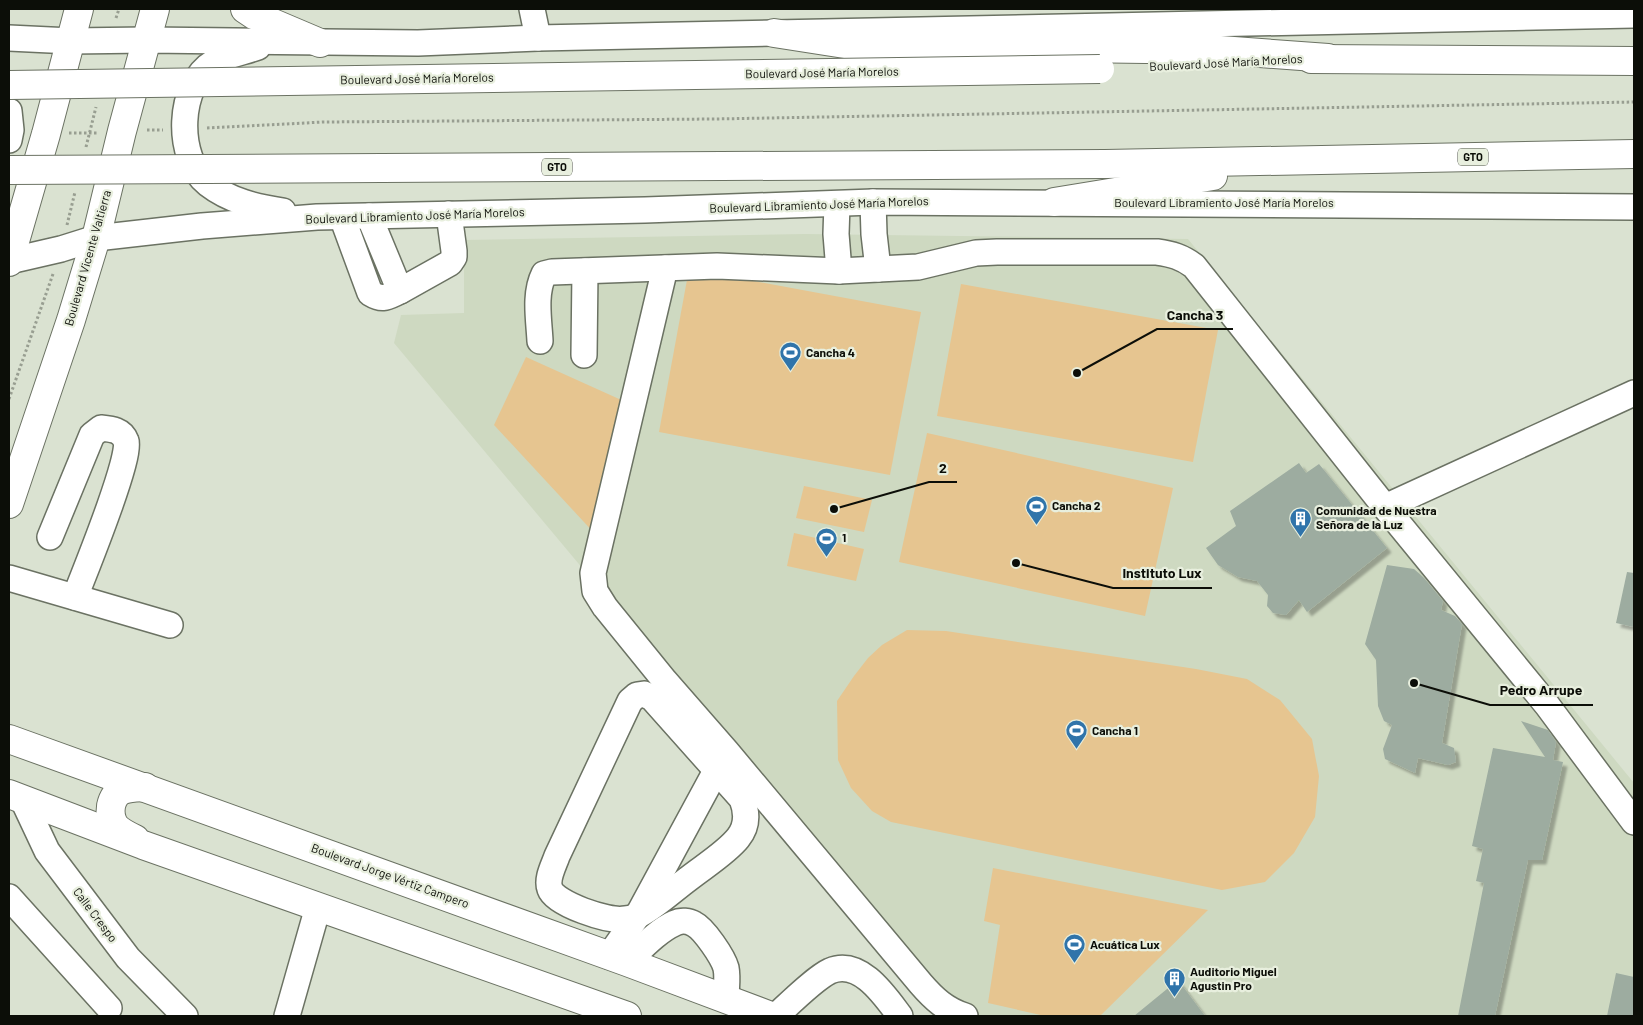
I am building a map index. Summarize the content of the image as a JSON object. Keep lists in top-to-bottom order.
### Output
{
  "streets": {
    "main road": [
      "Boulevard José María Morelos",
      "GTO",
      "Boulevard Vicente Valtierra",
      "Boulevard Jorge Vértiz Campero"
    ],
    "street": ["Boulevard Libramiento José María Morelos", "Calle Crespo"]
  },
  "crossings": [
    ["Boulevard Libramiento José María Morelos", "Boulevard Vicente Valtierra"]
  ],
  "places": {
    "sports": [
      "Cancha 4",
      "Cancha 2",
      "1",
      "Cancha 1",
      "Acuática Lux"
    ],
    "other": [
      "Cancha 3",
      "2",
      "Instituto Lux",
      "Pedro Arrupe"
    ],
    "building": ["Comunidad de Nuestra Señora de la Luz", "Auditorio Miguel Agustin Pro"]
  }
}
